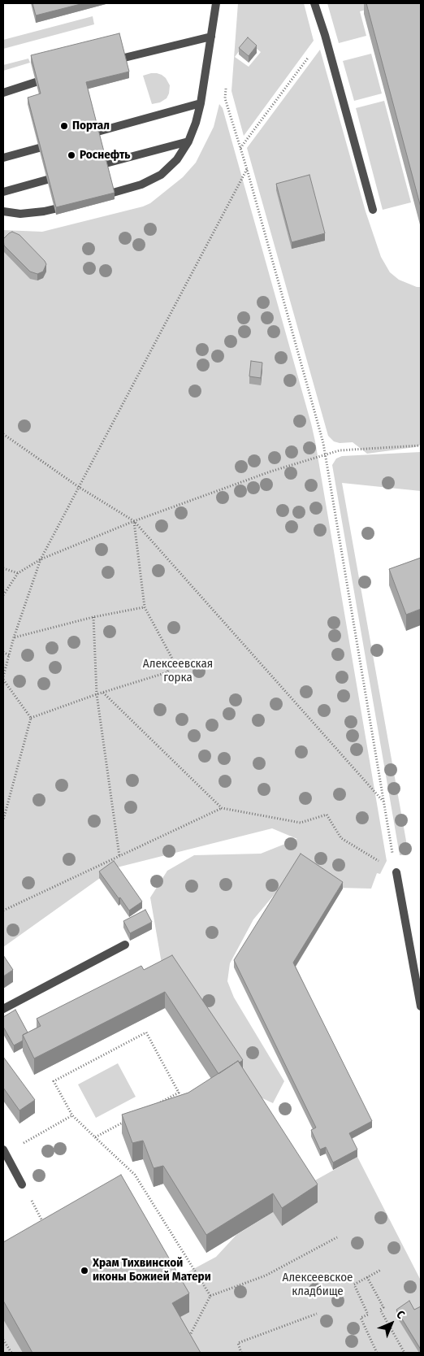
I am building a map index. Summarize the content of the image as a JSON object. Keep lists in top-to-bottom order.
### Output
{
  "parks": ["Алексеевская горка", "Алексеевское кладбище"],
  "places": ["Портал", "Роснефть", "Храм Тихвинской иконы Божией Матери"],
  "north": "top right"
}
